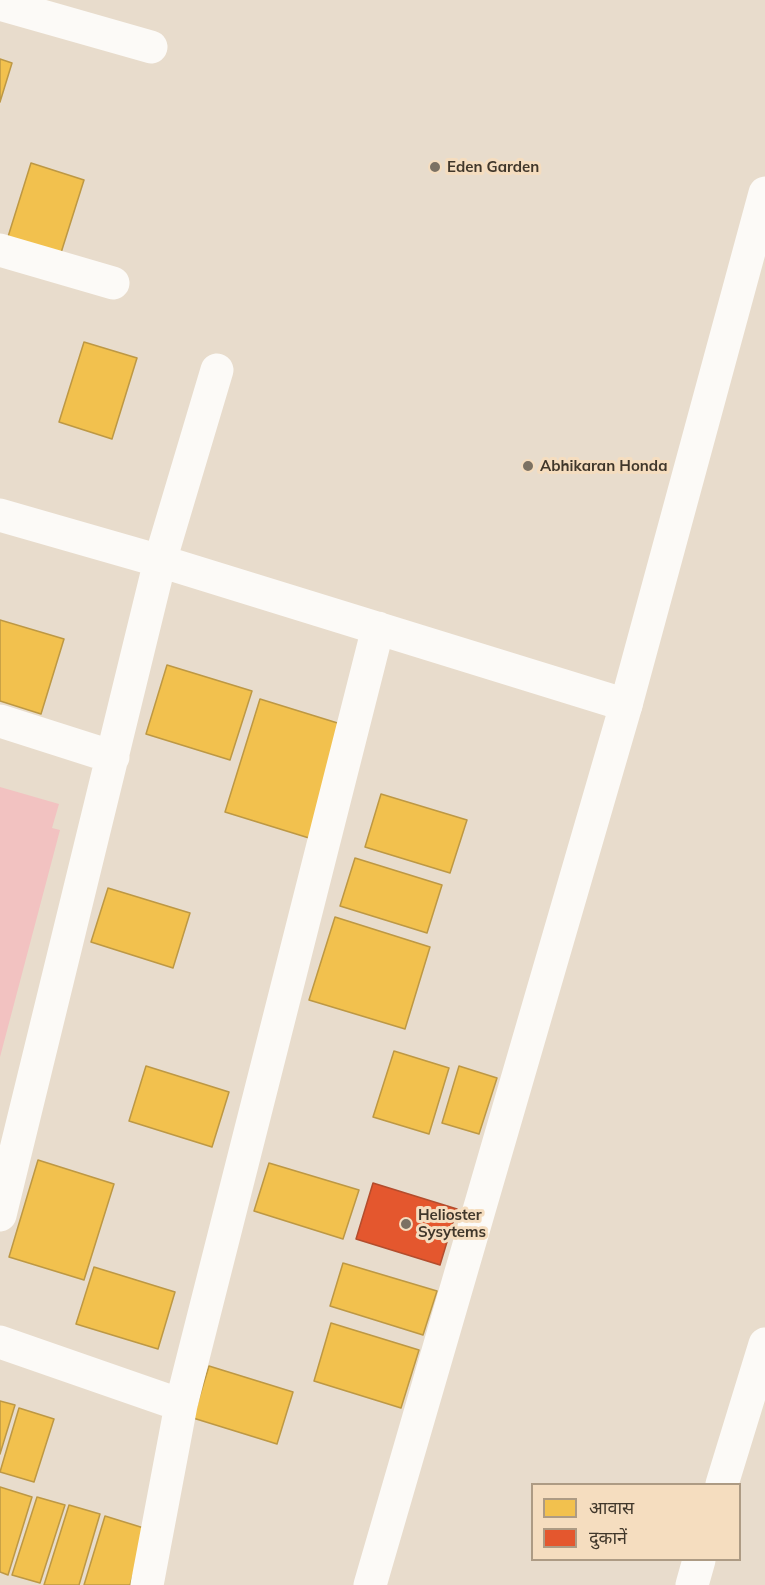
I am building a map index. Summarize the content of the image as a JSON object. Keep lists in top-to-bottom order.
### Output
{
  "places": ["Eden Garden", "Abhikaran Honda", "Helioster Sysytems"],
  "legend": ["आवास", "दुकानें"]
}
